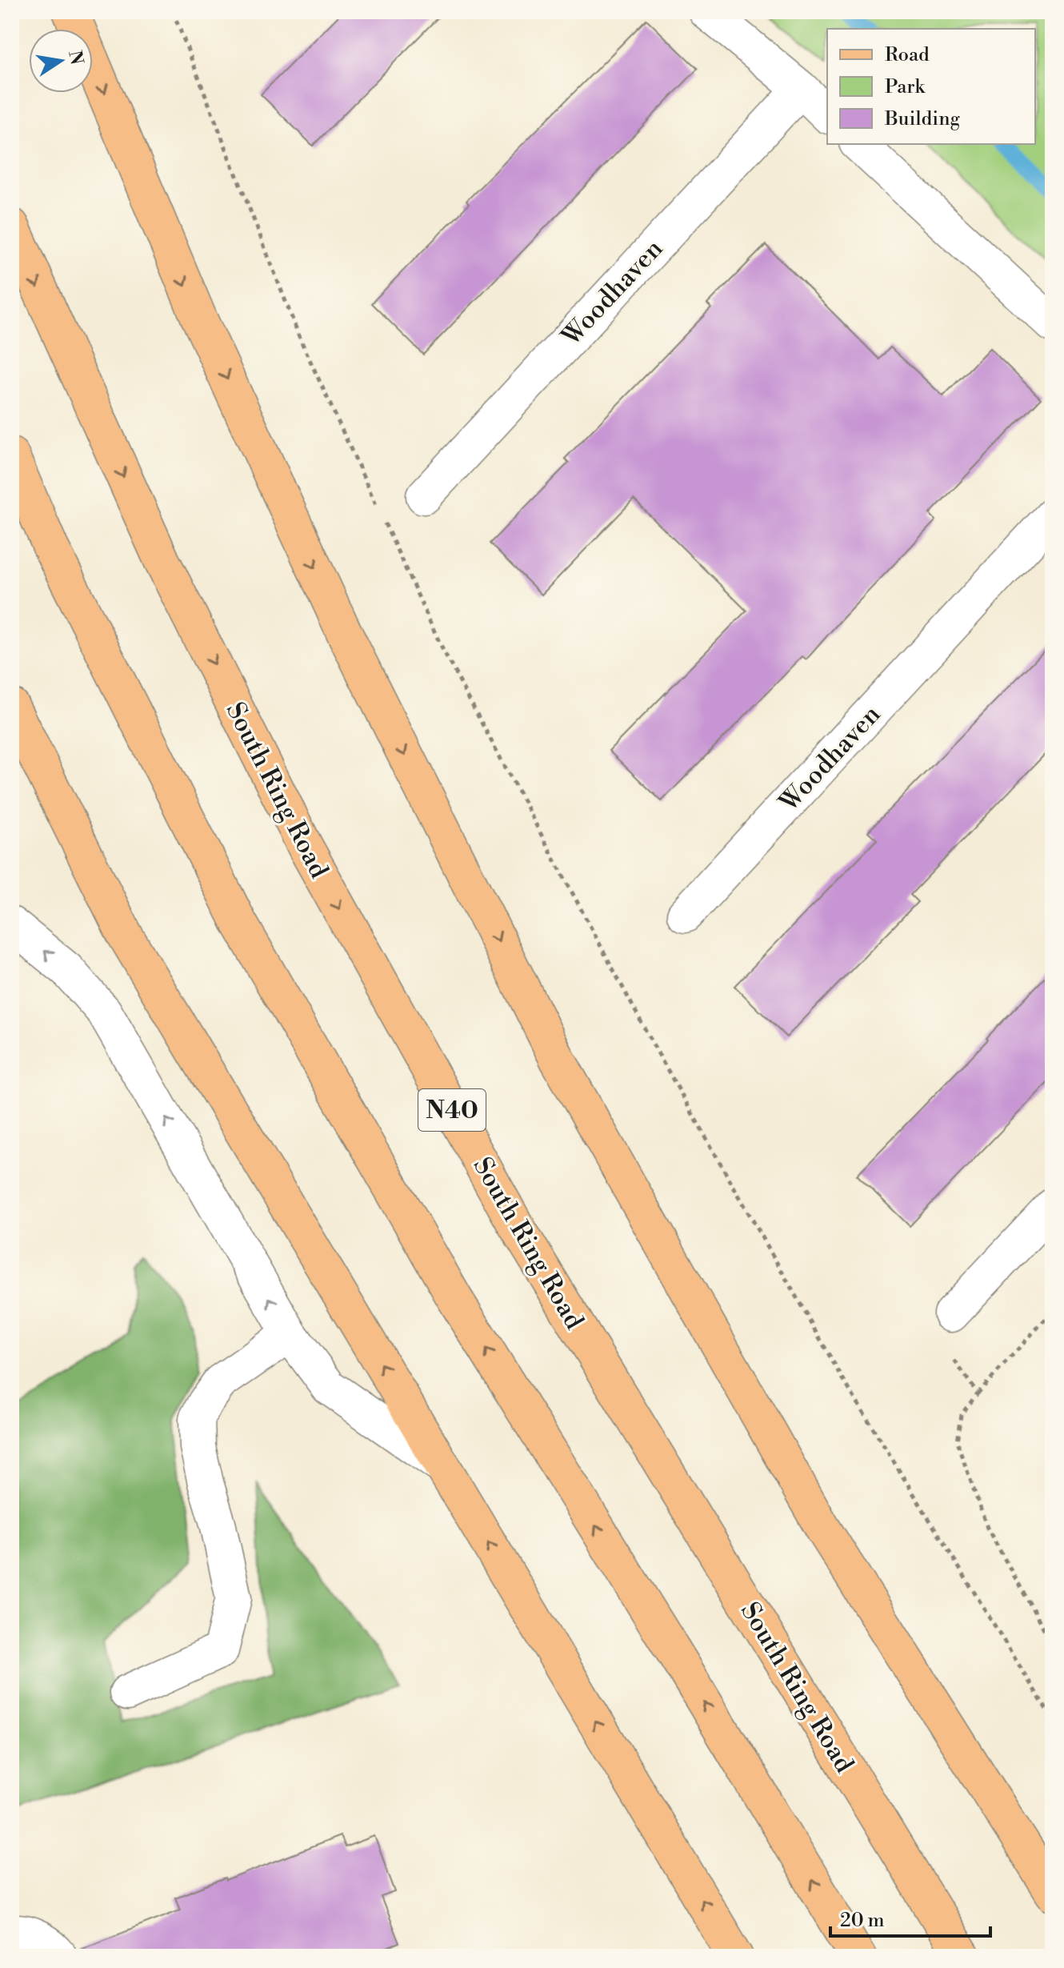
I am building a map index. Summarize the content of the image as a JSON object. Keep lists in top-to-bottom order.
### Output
{
  "streets": {
    "main road": ["South Ring Road", "N40"],
    "street": ["Woodhaven"]
  },
  "legend": ["Road", "Park", "Building"],
  "scale_bar": "20 m",
  "north": "right"
}
